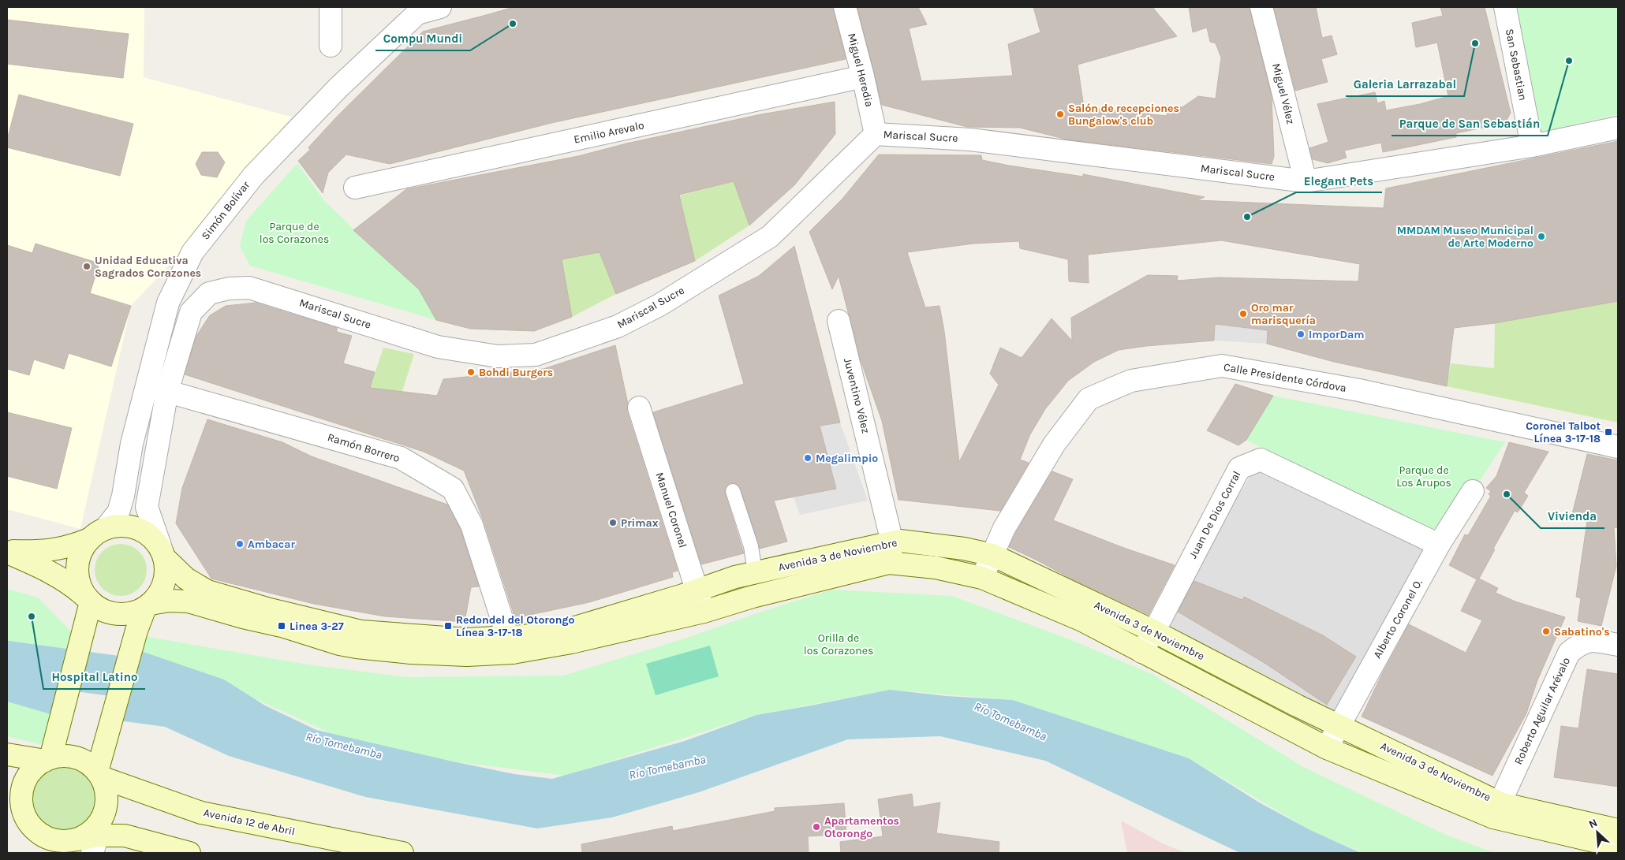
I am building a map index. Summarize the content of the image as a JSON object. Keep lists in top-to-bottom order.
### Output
{
  "streets": {
    "street": [
      "San Sebastian",
      "Miguel Heredia",
      "Miguel Vélez",
      "Emilio Arevalo",
      "Mariscal Sucre",
      "Simón Bolívar",
      "Calle Presidente Córdova",
      "Juventino Vélez",
      "Ramón Borrero",
      "Manuel Coronel",
      "Juan De Dios Corral",
      "Avenida 3 de Noviembre",
      "Alberto Coronel O.",
      "Roberto Aguilar Arévalo",
      "Avenida 12 de Abril"
    ]
  },
  "crossings": [
    ["San Sebastian", "Mariscal Sucre"],
    ["Miguel Heredia", "Emilio Arevalo"],
    ["Miguel Heredia", "Mariscal Sucre"],
    ["Miguel Vélez", "Mariscal Sucre"],
    ["Mariscal Sucre", "Ramón Borrero"],
    ["Simón Bolívar", "Ramón Borrero"],
    ["Simón Bolívar", "Avenida 3 de Noviembre"],
    ["Calle Presidente Córdova", "Avenida 3 de Noviembre"],
    ["Juventino Vélez", "Avenida 3 de Noviembre"],
    ["Ramón Borrero", "Avenida 3 de Noviembre"],
    ["Manuel Coronel", "Avenida 3 de Noviembre"],
    ["Juan De Dios Corral", "Avenida 3 de Noviembre"],
    ["Juan De Dios Corral", "Alberto Coronel O."],
    ["Avenida 3 de Noviembre", "Alberto Coronel O."],
    ["Avenida 3 de Noviembre", "Roberto Aguilar Arévalo"]
  ],
  "water": ["Río Tomebamba"],
  "parks": ["Parque de los Corazones", "Parque de Los Arupos", "Orilla de los Corazones"],
  "places": {
    "other": [
      "Compu Mundi",
      "Galeria Larrazabal",
      "Parque de San Sebastián",
      "Salón de recepciones Bungalow's club",
      "Elegant Pets",
      "MMDAM Museo Municipal de Arte Moderno",
      "Unidad Educativa Sagrados Corazones",
      "Oro mar marisquería",
      "ImporDam",
      "Bohdi Burgers",
      "Megalimpio",
      "Vivienda",
      "Primax",
      "Ambacar",
      "Hospital Latino",
      "Sabatino's",
      "Apartamentos Otorongo"
    ],
    "transit": ["Coronel Talbot Línea 3-17-18", "Linea 3-27", "Redondel del Otorongo Línea 3-17-18"]
  },
  "north": "top left"
}
